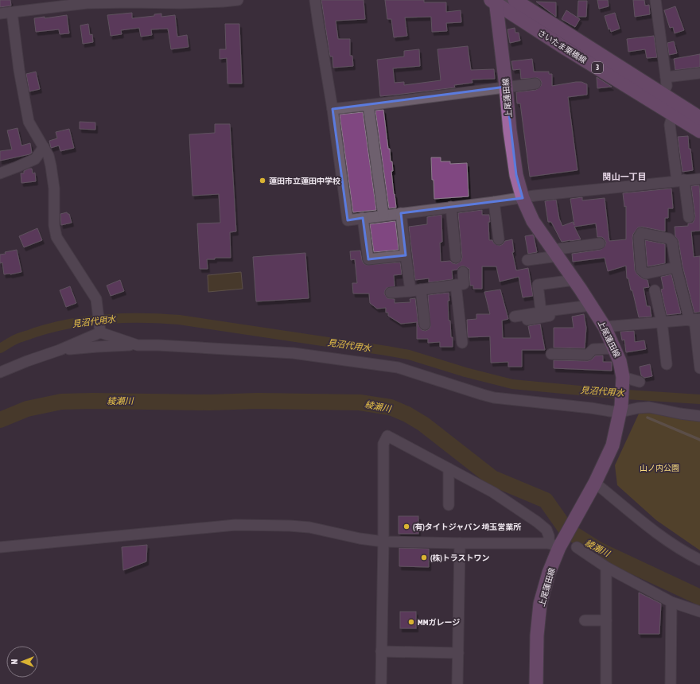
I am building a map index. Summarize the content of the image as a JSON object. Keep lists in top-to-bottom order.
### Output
{
  "streets": {
    "main road": ["さいたま栗橋線", "3", "上尾蓮田線"]
  },
  "crossings": [
    ["さいたま栗橋線", "上尾蓮田線"]
  ],
  "districts": ["関山一丁目"],
  "water": ["見沼代用水", "綾瀬川"],
  "parks": ["山ノ内公園"],
  "places": [
    "蓮田市立蓮田中学校",
    "(有)タイトジャパン 埼玉営業所",
    "(株)トラストワン",
    "MMガレージ"
  ],
  "north": "left"
}
